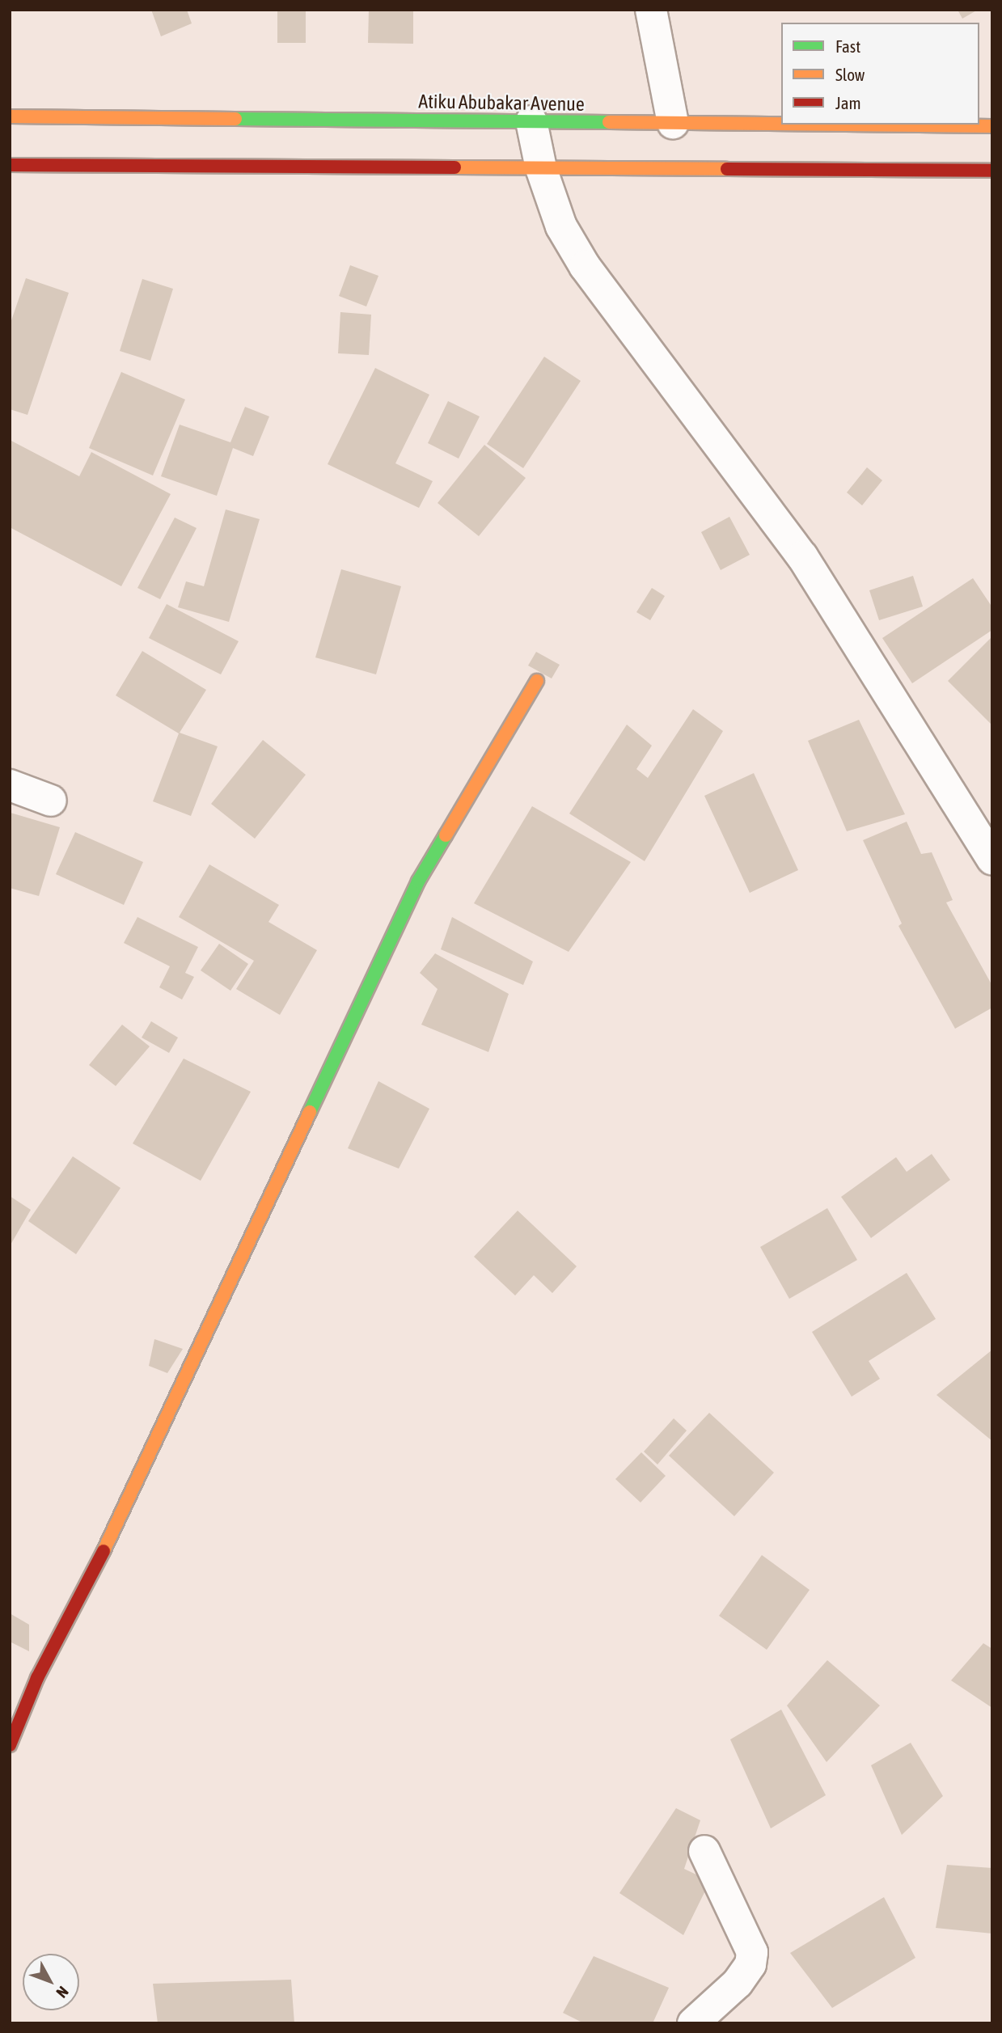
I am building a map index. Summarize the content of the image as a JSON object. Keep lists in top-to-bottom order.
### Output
{
  "streets": {
    "main road": ["Atiku Abubakar Avenue"]
  },
  "legend": ["Fast", "Slow", "Jam"],
  "north": "bottom right"
}
